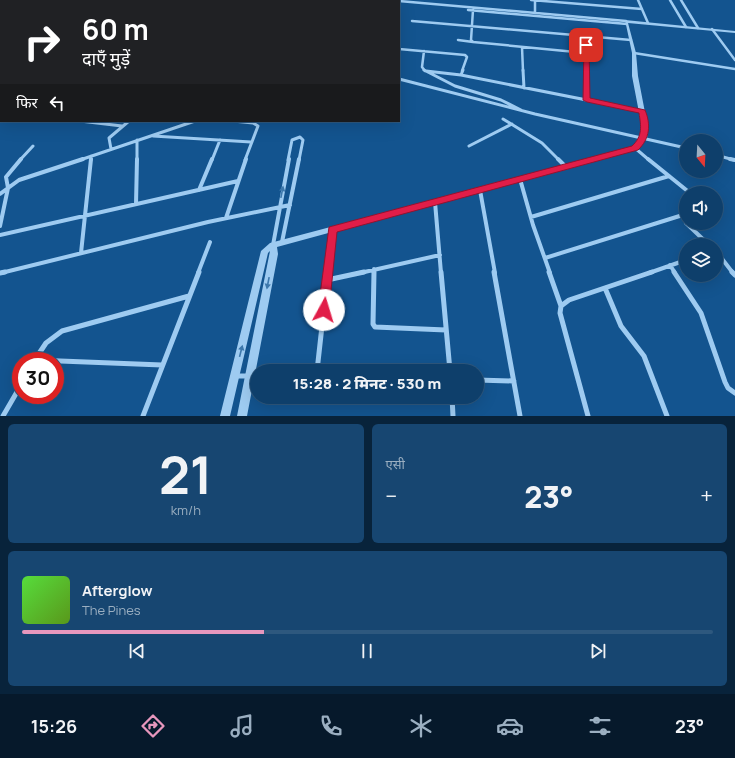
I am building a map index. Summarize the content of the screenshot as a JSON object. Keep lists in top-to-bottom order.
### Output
{
  "north": "bottom",
  "page": {
    "turn": ["60 m", "दाएँ मुड़ें"],
    "then": "फिर",
    "limit": "30",
    "trip": "15:28 · 2 मिनट · 530 m",
    "tile": [
      ["21", "km/h"],
      "एसी"
    ],
    "heat": ["−", "23°", "+"],
    "song": ["Afterglow", "The Pines"],
    "tabs": ["15:26", "23°"]
  }
}
